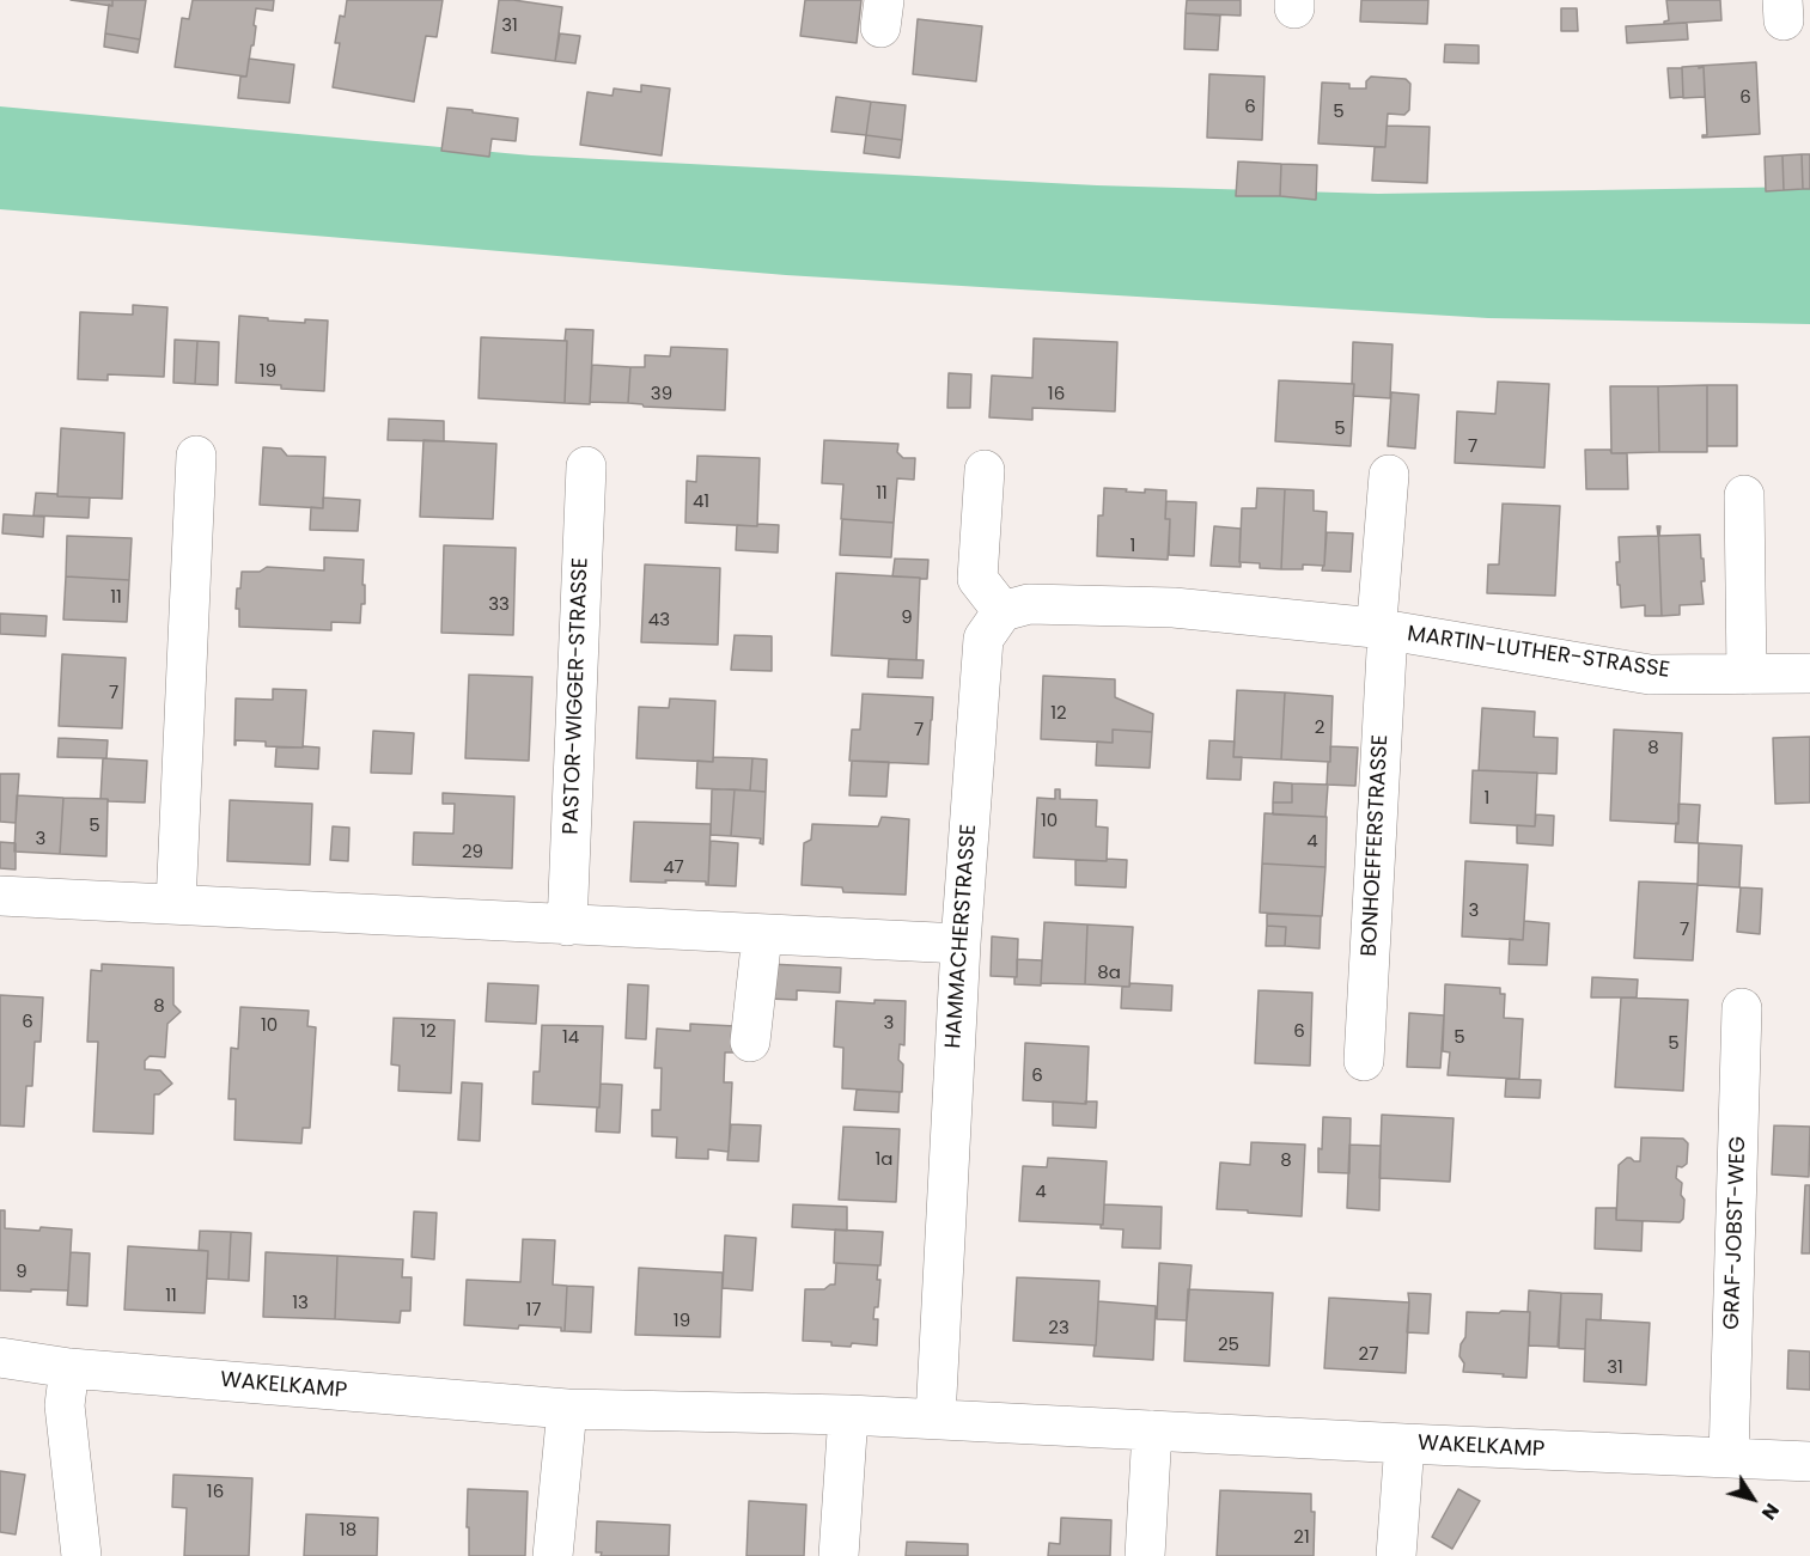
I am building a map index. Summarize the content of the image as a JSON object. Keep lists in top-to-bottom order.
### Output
{
  "streets": {
    "street": [
      "MARTIN-LUTHER-STRASSE",
      "PASTOR-WIGGER-STRASSE",
      "BONHOEFFERSTRASSE",
      "HAMMACHERSTRASSE",
      "GRAF-JOBST-WEG",
      "WAKELKAMP"
    ]
  },
  "crossings": [
    ["MARTIN-LUTHER-STRASSE", "BONHOEFFERSTRASSE"],
    ["MARTIN-LUTHER-STRASSE", "HAMMACHERSTRASSE"],
    ["HAMMACHERSTRASSE", "WAKELKAMP"],
    ["GRAF-JOBST-WEG", "WAKELKAMP"]
  ],
  "house_numbers": [
    "31",
    "6",
    "6",
    "5",
    "19",
    "39",
    "16",
    "5",
    "7",
    "11",
    "41",
    "1",
    "11",
    "33",
    "9",
    "43",
    "7",
    "12",
    "2",
    "7",
    "8",
    "1",
    "10",
    "5",
    "3",
    "4",
    "29",
    "47",
    "3",
    "7",
    "8a",
    "8",
    "6",
    "3",
    "10",
    "12",
    "6",
    "14",
    "5",
    "5",
    "6",
    "1a",
    "8",
    "4",
    "9",
    "11",
    "13",
    "17",
    "19",
    "23",
    "25",
    "27",
    "31",
    "16",
    "18",
    "21"
  ],
  "north": "bottom right"
}
